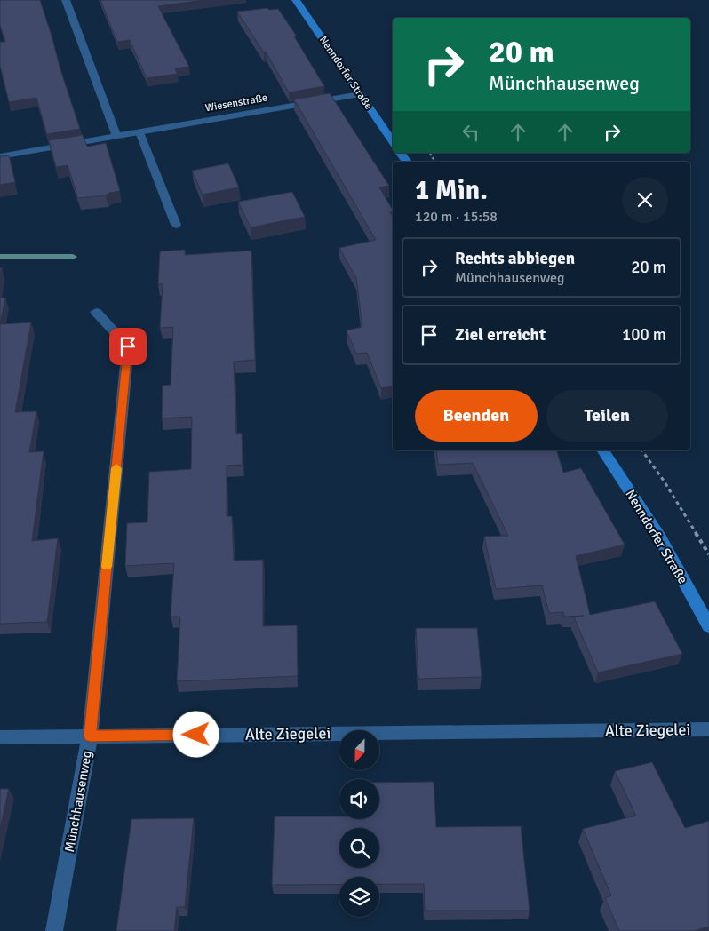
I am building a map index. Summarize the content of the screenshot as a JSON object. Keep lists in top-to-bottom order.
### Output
{
  "streets": {
    "main road": ["Nenndorfer Straße"],
    "street": ["Wiesenstraße", "Alte Ziegelei", "Münchhausenweg"]
  },
  "crossings": [
    ["Nenndorfer Straße", "Wiesenstraße"],
    ["Alte Ziegelei", "Münchhausenweg"]
  ],
  "north": "bottom",
  "page": {
    "turn": ["20 m", "Münchhausenweg"],
    "heading": ["1 Min.", "120 m · 15:58"],
    "list": [
      {
        "name": "Rechts abbiegen",
        "note": "Münchhausenweg",
        "value": "20 m"
      },
      {
        "name": "Ziel erreicht",
        "value": "100 m"
      }
    ],
    "buttons": ["Beenden", "Teilen"]
  }
}
